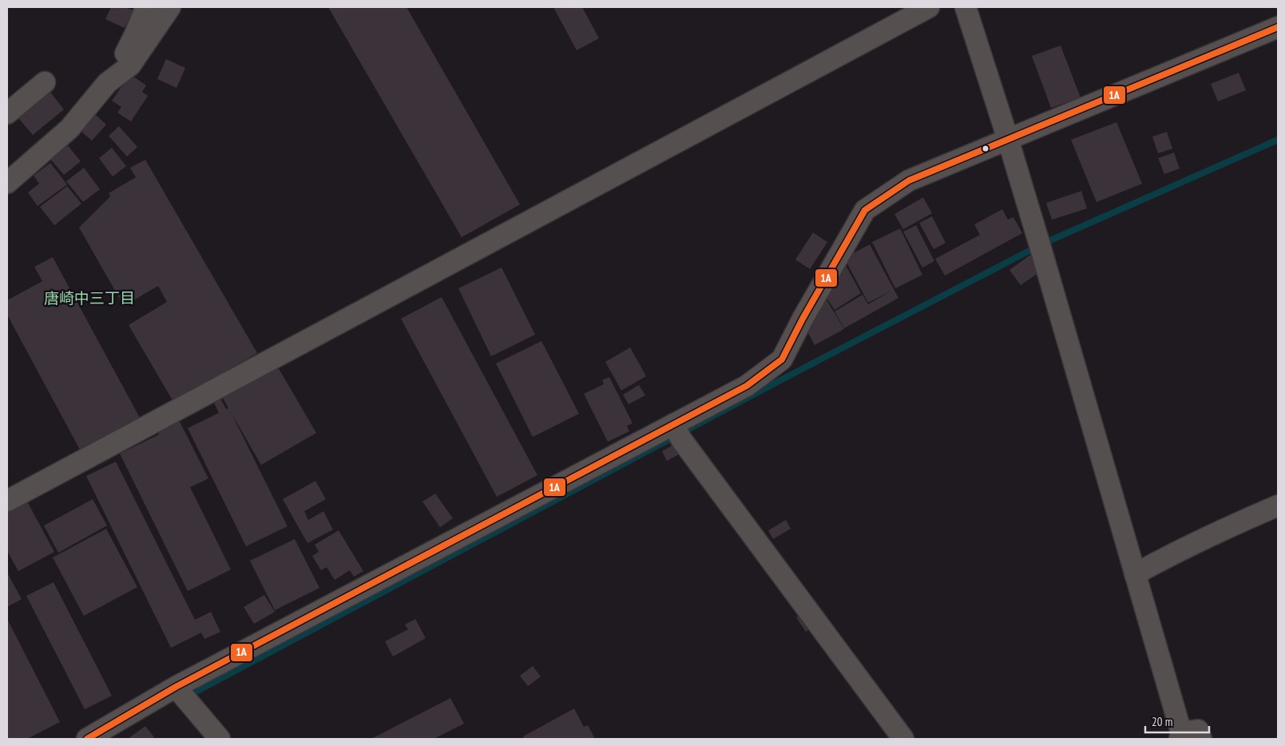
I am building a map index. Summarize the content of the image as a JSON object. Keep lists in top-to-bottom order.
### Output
{
  "districts": ["唐崎中三丁目"],
  "lines": ["transit line 1A"],
  "scale_bar": "20 m"
}
